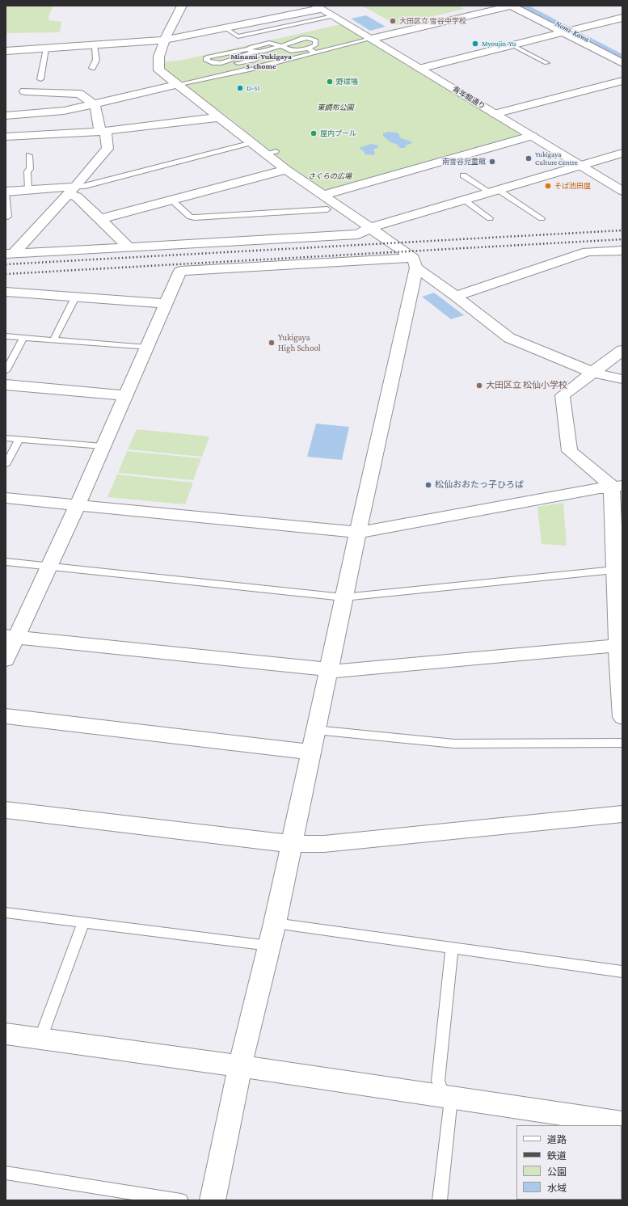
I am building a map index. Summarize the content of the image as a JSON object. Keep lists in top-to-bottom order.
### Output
{
  "streets": {
    "street": ["青年館通り"]
  },
  "districts": ["Minami-Yukigaya 5-chome"],
  "water": ["Nomi-Kawa"],
  "parks": ["東調布公園", "さくらの広場"],
  "places": [
    "大田区立 雪谷中学校",
    "Myoujin-Yu",
    "野球場",
    "D-51",
    "屋内プール",
    "Yukigaya Culture Centre",
    "南雪谷児童館",
    "そば池田屋",
    "Yukigaya High School",
    "大田区立 松仙小学校",
    "松仙おおたっ子ひろば"
  ],
  "legend": [
    "道路",
    "鉄道",
    "公園",
    "水域"
  ]
}
